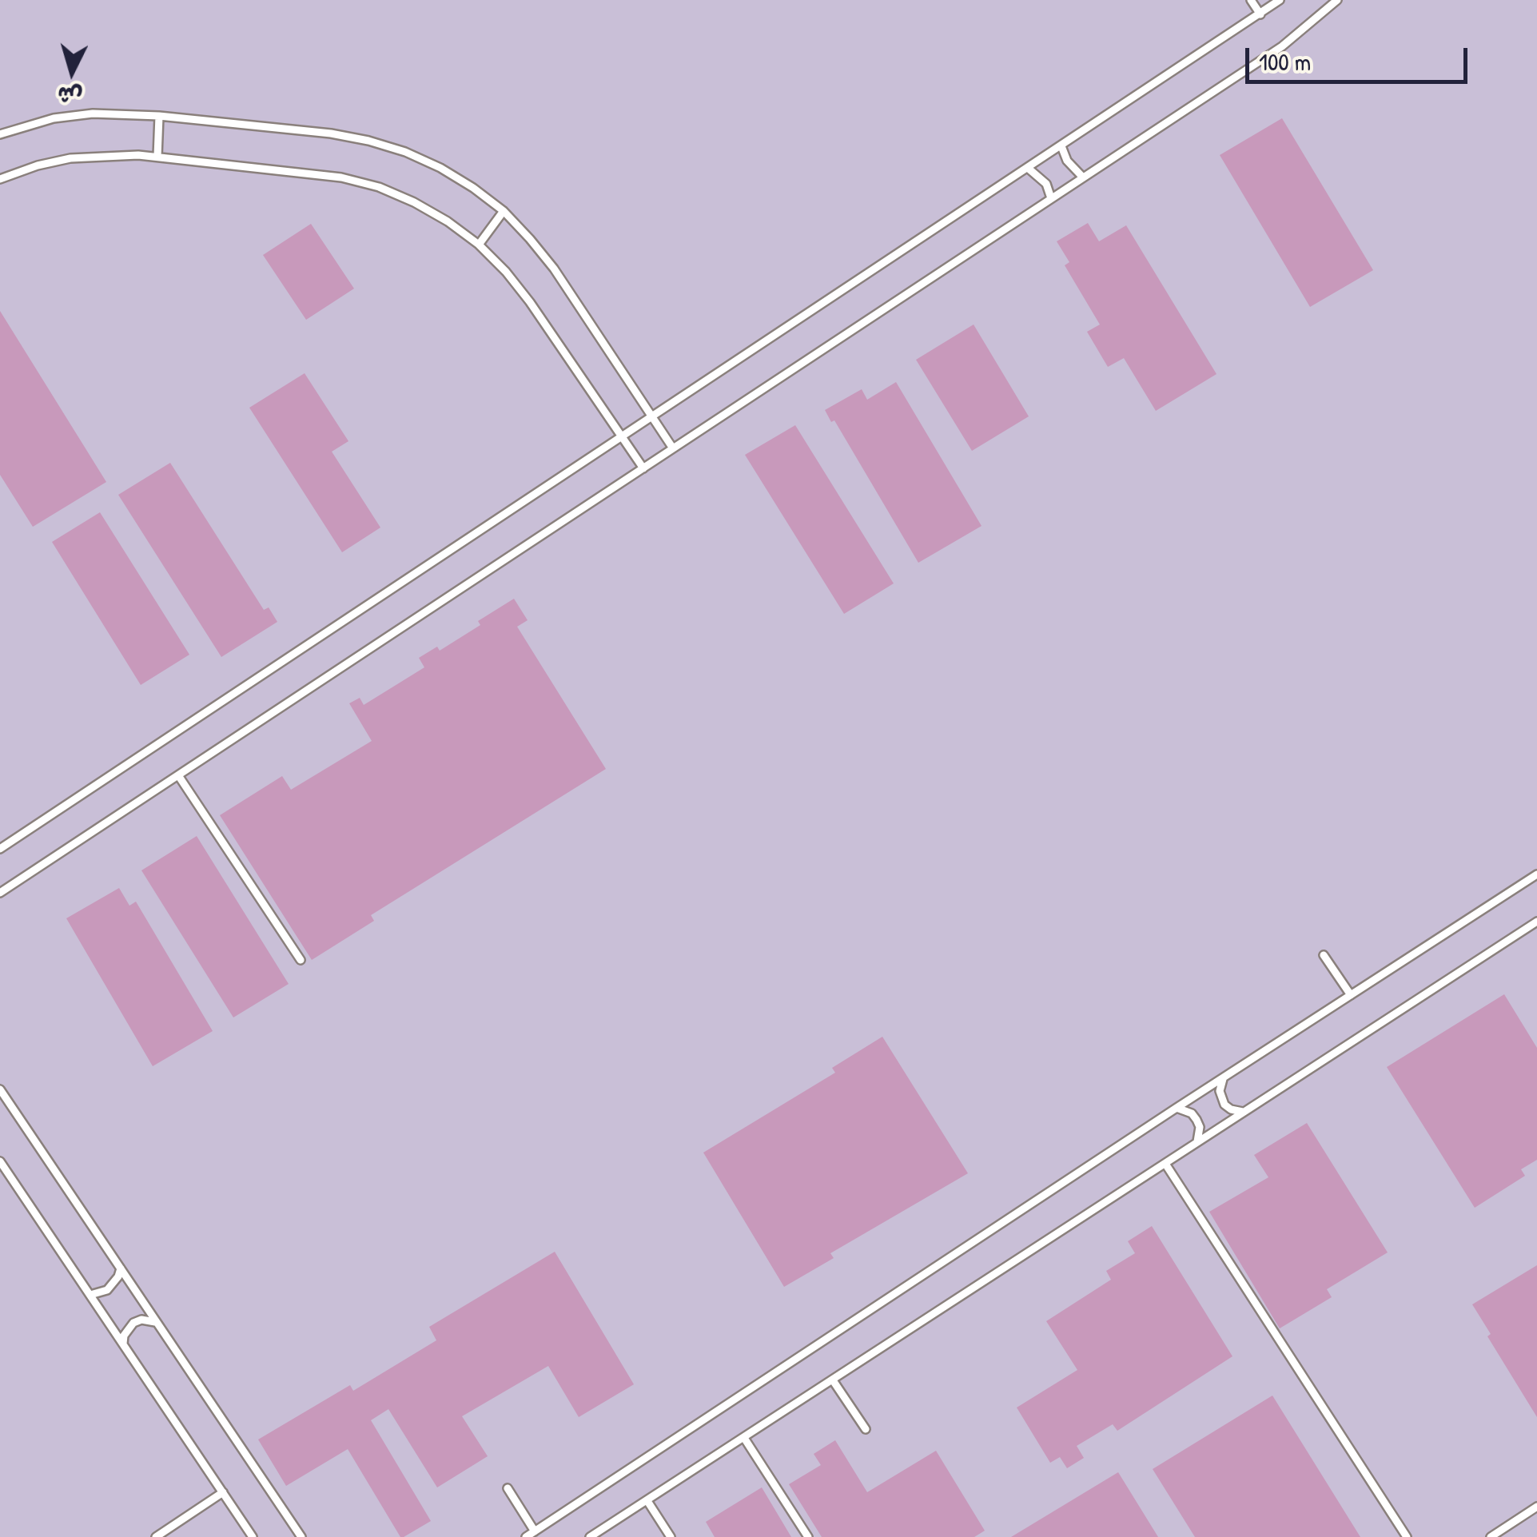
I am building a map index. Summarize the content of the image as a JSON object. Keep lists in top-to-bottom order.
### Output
{
  "scale_bar": "100 m",
  "north": "bottom"
}
